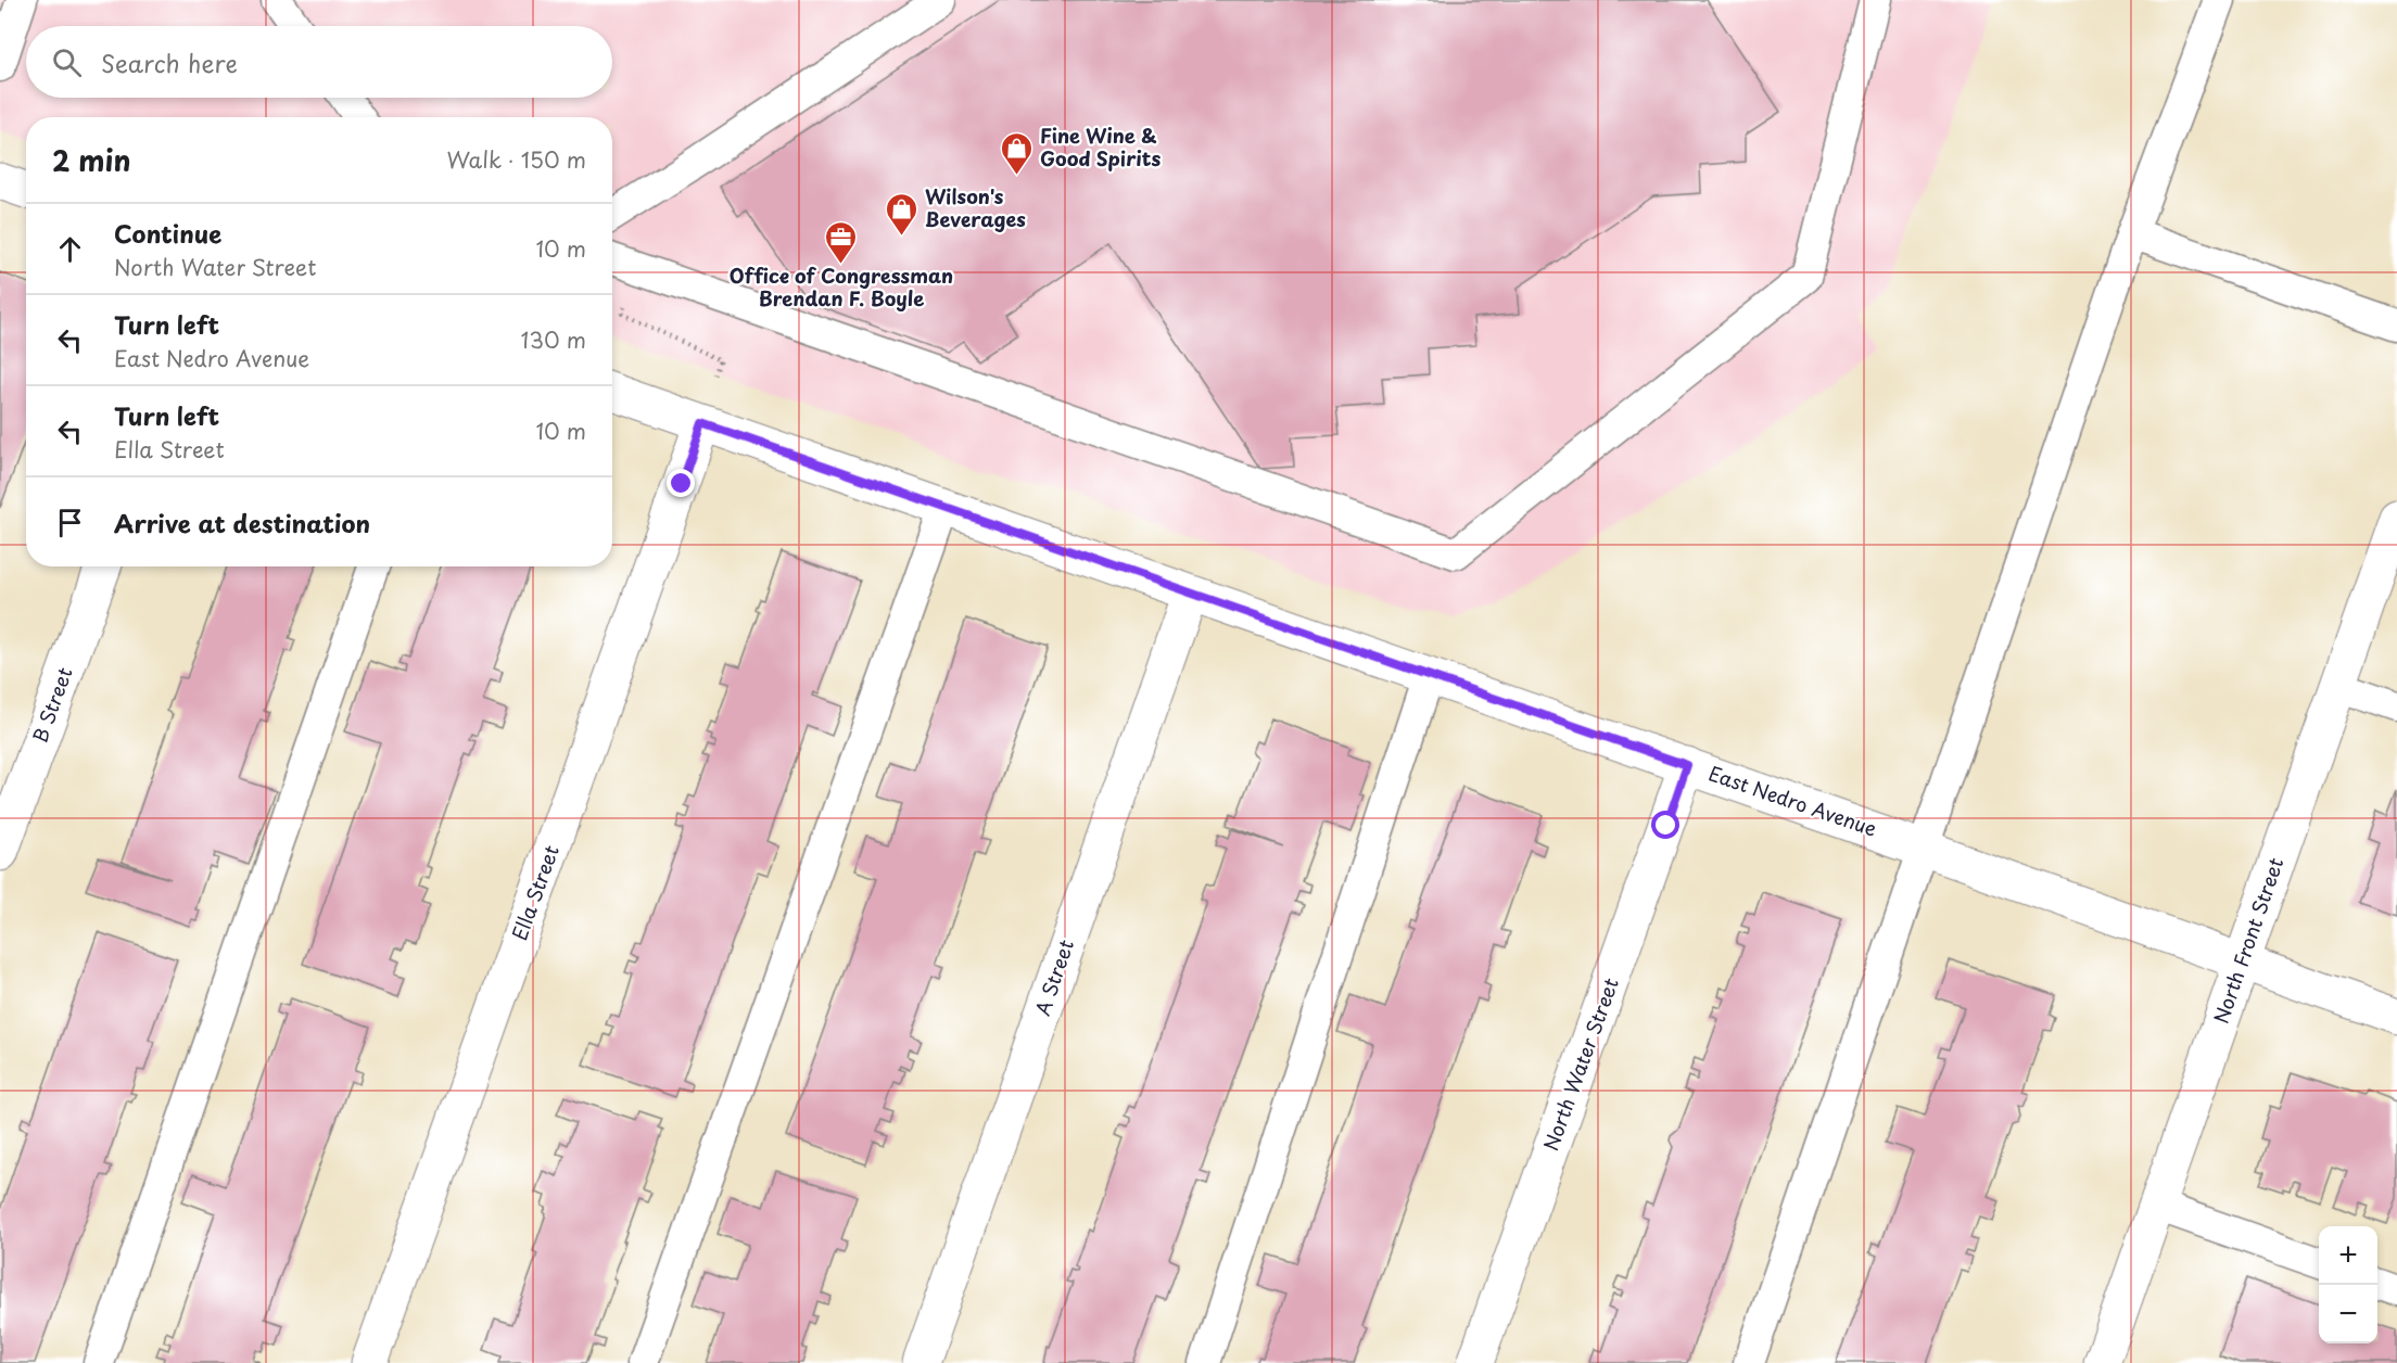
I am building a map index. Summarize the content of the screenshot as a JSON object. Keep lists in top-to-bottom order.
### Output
{
  "streets": {
    "street": [
      "B Street",
      "East Nedro Avenue",
      "Ella Street",
      "North Front Street",
      "A Street",
      "North Water Street"
    ]
  },
  "crossings": [
    ["East Nedro Avenue", "Ella Street"],
    ["East Nedro Avenue", "North Front Street"],
    ["East Nedro Avenue", "A Street"],
    ["East Nedro Avenue", "North Water Street"]
  ],
  "places": {
    "shop": ["Fine Wine & Good Spirits", "Wilson's Beverages"],
    "office": ["Office of Congressman Brendan F. Boyle"]
  },
  "page": {
    "search": "Search here",
    "heading": ["2 min", "Walk · 150 m"],
    "list": [
      ["Continue", "North Water Street", "10 m"],
      ["Turn left", "East Nedro Avenue", "130 m"],
      ["Turn left", "Ella Street", "10 m"],
      "Arrive at destination"
    ],
    "map_buttons": ["+", "−"]
  }
}
